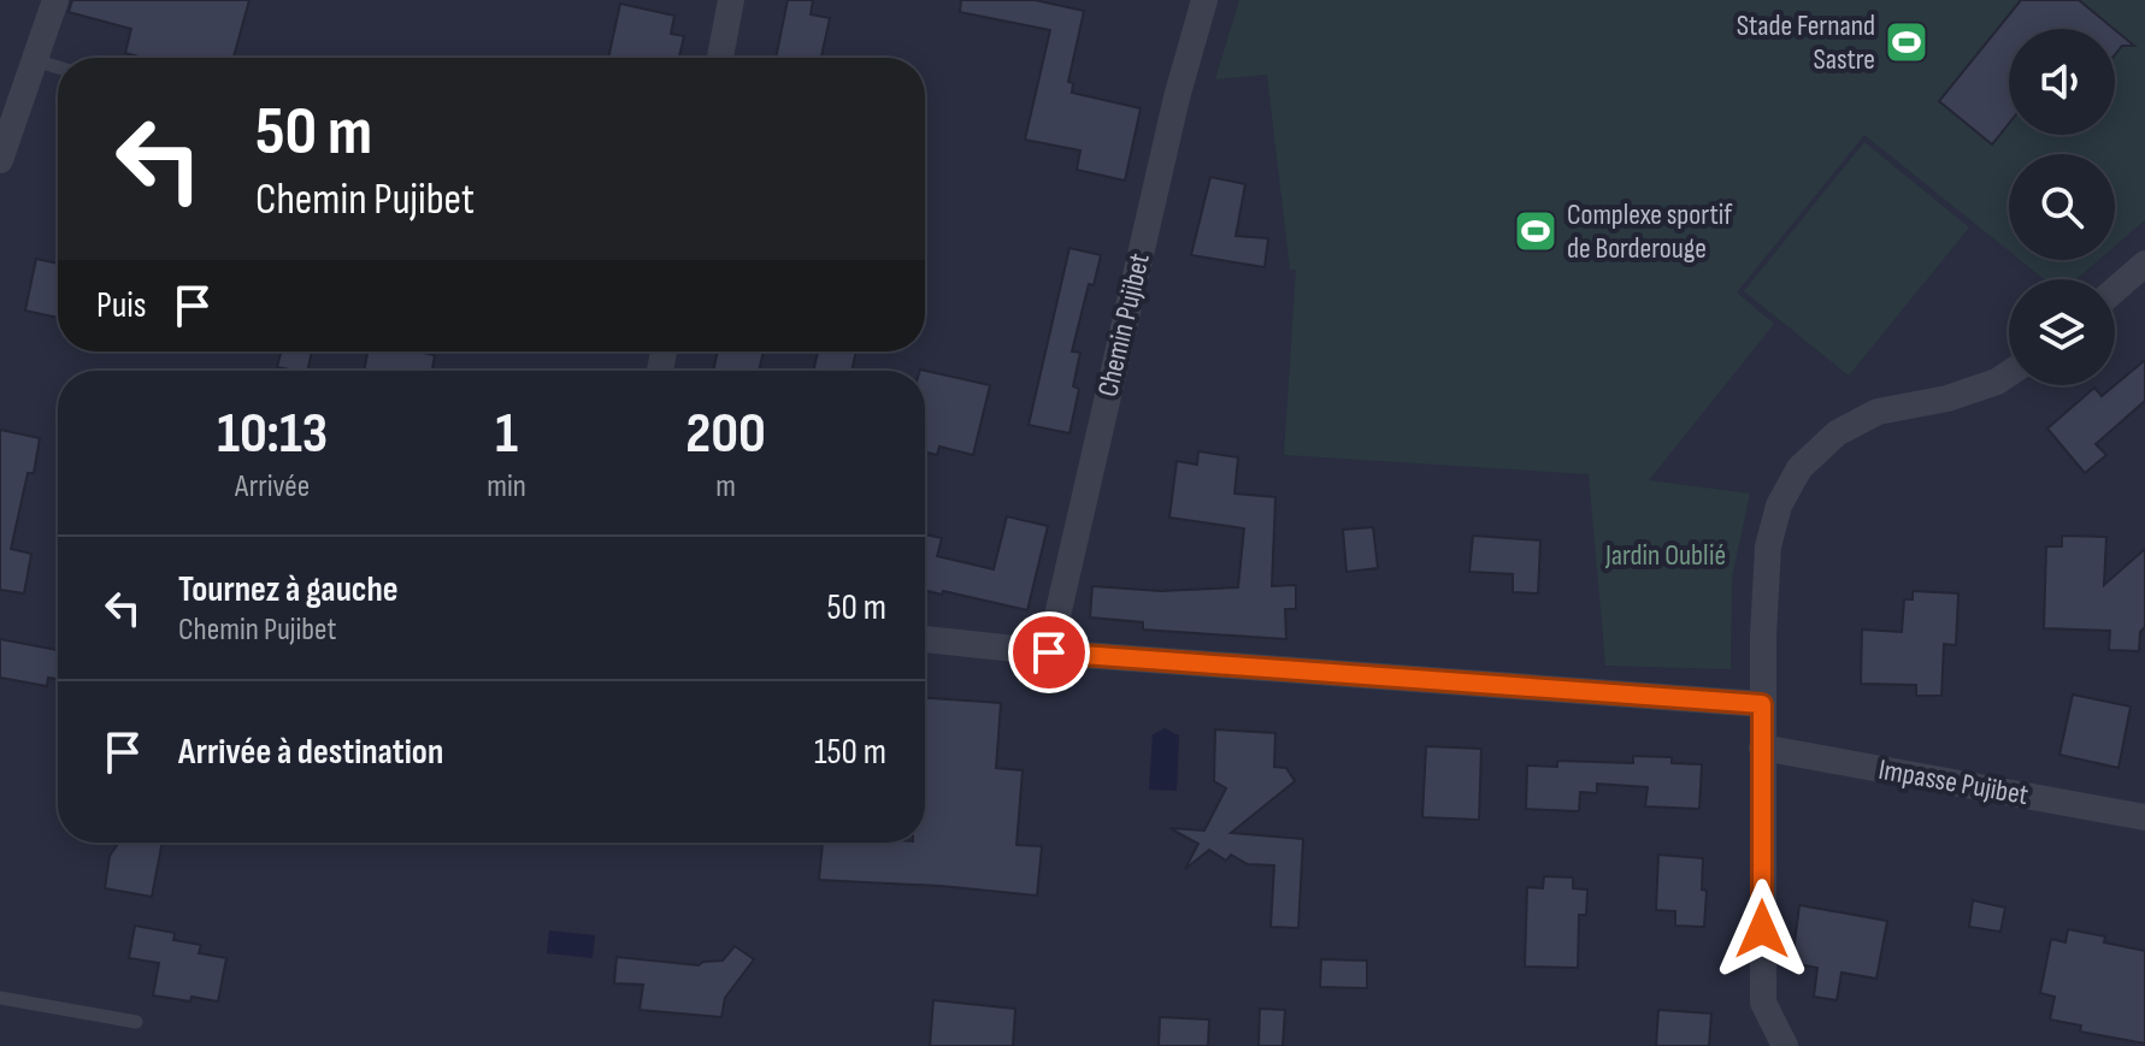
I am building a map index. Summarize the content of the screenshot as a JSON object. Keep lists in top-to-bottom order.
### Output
{
  "streets": {
    "street": ["Chemin Pujibet", "Impasse Pujibet"]
  },
  "parks": ["Jardin Oublié"],
  "places": {
    "sports": ["Stade Fernand Sastre", "Complexe sportif de Borderouge"]
  },
  "page": {
    "turn": ["50 m", "Chemin Pujibet"],
    "then": "Puis",
    "eta": [
      "10:13",
      "Arrivée",
      "1",
      "min",
      "200",
      "m"
    ],
    "list": [
      {
        "name": "Tournez à gauche",
        "note": "Chemin Pujibet",
        "value": "50 m"
      },
      {
        "name": "Arrivée à destination",
        "value": "150 m"
      }
    ]
  }
}
